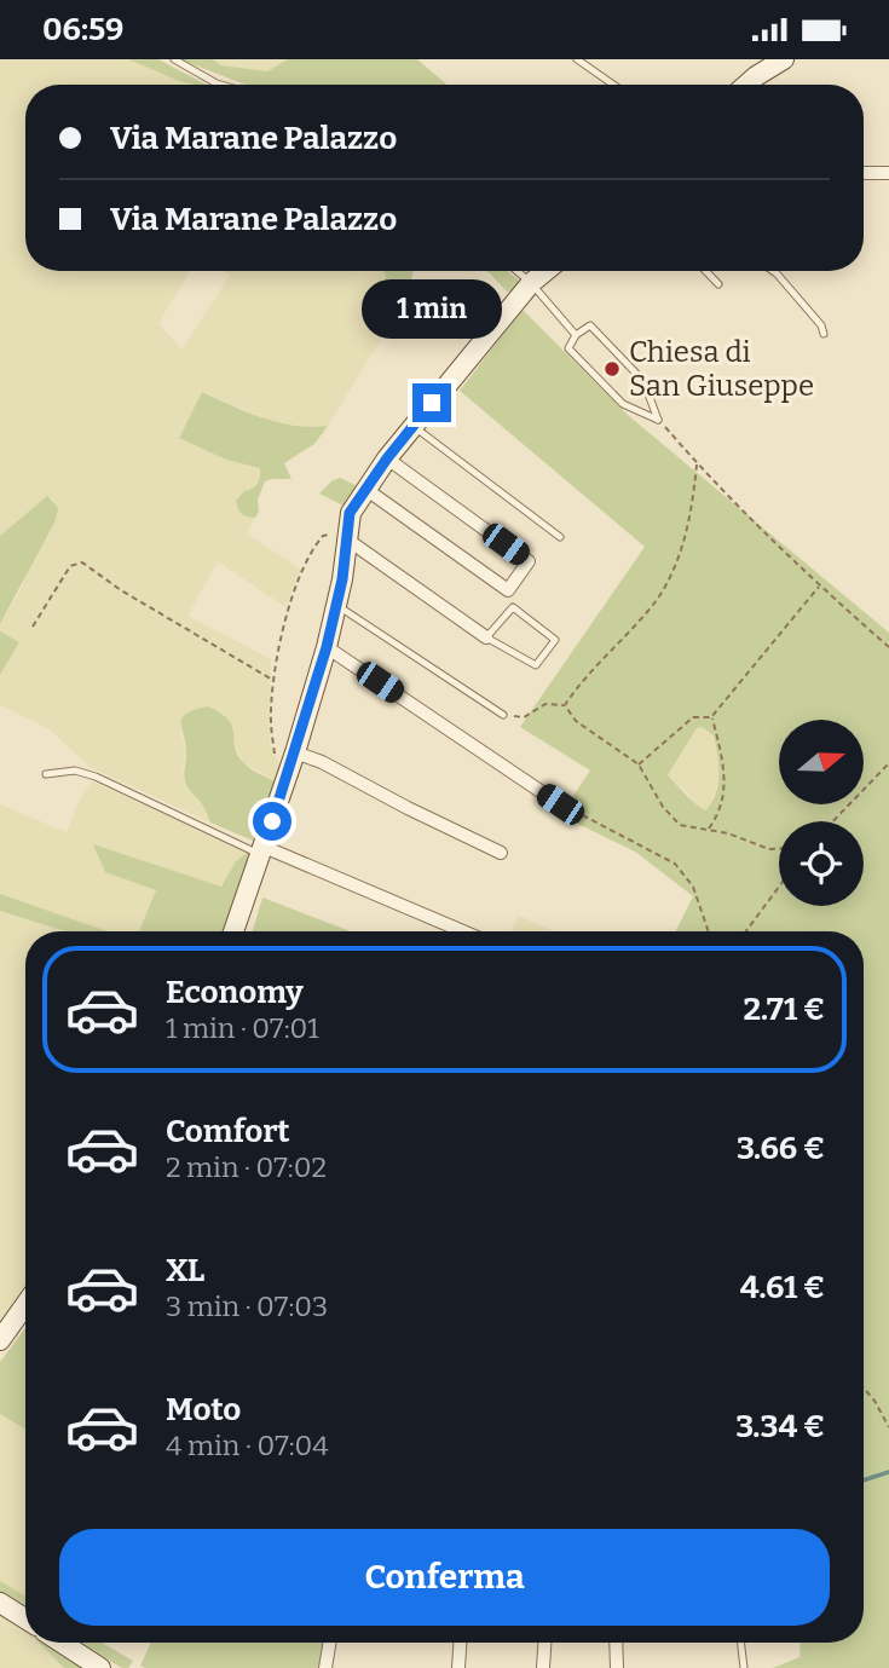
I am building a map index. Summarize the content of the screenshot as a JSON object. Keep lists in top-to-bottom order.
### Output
{
  "places": ["Chiesa di San Giuseppe"],
  "north": "right",
  "page": {
    "status": "06:59",
    "banner": ["Via Marane Palazzo", "Via Marane Palazzo"],
    "bubble": "1 min",
    "list": [
      {
        "name": "Economy",
        "note": "1 min · 07:01",
        "value": "2.71 €"
      },
      {
        "name": "Comfort",
        "note": "2 min · 07:02",
        "value": "3.66 €"
      },
      {
        "name": "XL",
        "note": "3 min · 07:03",
        "value": "4.61 €"
      },
      {
        "name": "Moto",
        "note": "4 min · 07:04",
        "value": "3.34 €"
      }
    ],
    "buttons": "Conferma"
  }
}
